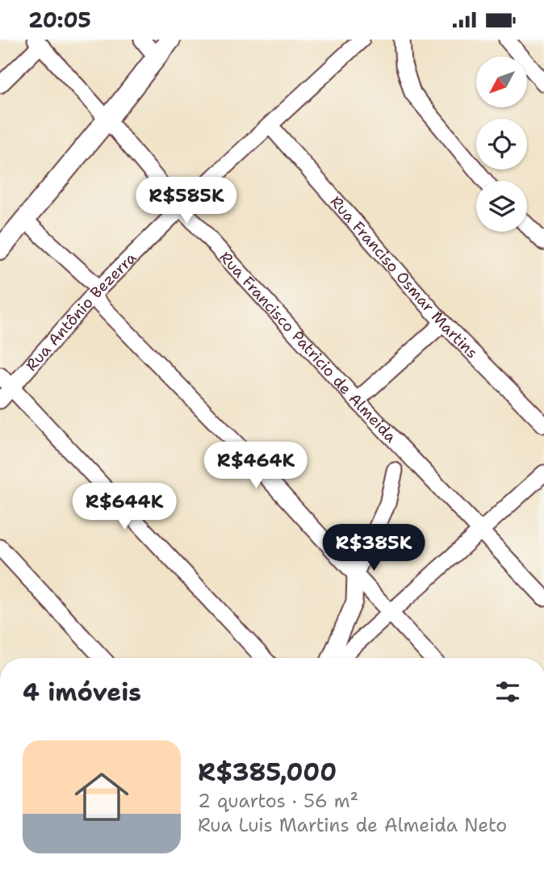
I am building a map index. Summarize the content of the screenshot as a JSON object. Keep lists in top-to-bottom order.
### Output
{
  "streets": {
    "street": ["Rua Franciso Osmar Martins", "Rua Antônio Bezerra", "Rua Francisco Patricio de Almeida"]
  },
  "crossings": [
    ["Rua Franciso Osmar Martins", "Rua Antônio Bezerra"],
    ["Rua Antônio Bezerra", "Rua Francisco Patricio de Almeida"]
  ],
  "north": "bottom left",
  "page": {
    "status": "20:05",
    "price": [
      "R$585K",
      "R$464K",
      "R$644K",
      "R$385K"
    ],
    "heading": "4 imóveis",
    "list": [
      {
        "name": "R$385,000",
        "note": "2 quartos · 56 m² · Rua Luis Martins de Almeida Neto"
      }
    ]
  }
}
